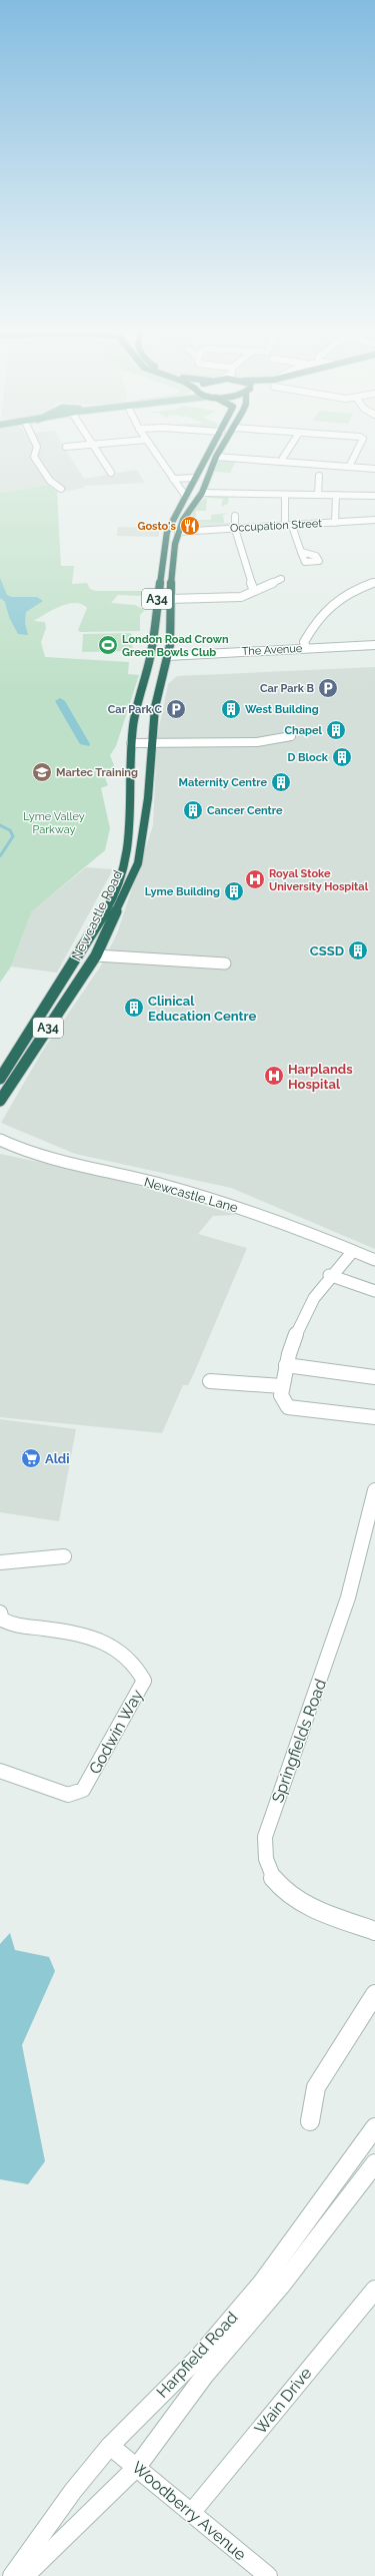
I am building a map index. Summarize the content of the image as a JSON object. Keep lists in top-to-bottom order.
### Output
{
  "streets": {
    "highway": ["A34", "Newcastle Road"],
    "street": [
      "Occupation Street",
      "The Avenue",
      "Newcastle Lane",
      "Godwin Way",
      "Springfields Road",
      "Harpfield Road",
      "Wain Drive",
      "Woodberry Avenue"
    ]
  },
  "crossings": [
    ["Occupation Street", "A34"],
    ["A34", "The Avenue"],
    ["A34", "Newcastle Road"],
    ["Harpfield Road", "Woodberry Avenue"],
    ["Wain Drive", "Woodberry Avenue"]
  ],
  "parks": ["Lyme Valley Parkway"],
  "places": {
    "restaurant": ["Gosto's"],
    "sports": ["London Road Crown Green Bowls Club"],
    "parking": ["Car Park B", "Car Park C"],
    "building": [
      "West Building",
      "Chapel",
      "D Block",
      "Maternity Centre",
      "Cancer Centre",
      "Lyme Building",
      "CSSD",
      "Clinical Education Centre"
    ],
    "school or university": ["Martec Training"],
    "hospital": ["Royal Stoke University Hospital", "Harplands Hospital"],
    "supermarket": ["Aldi"]
  }
}
